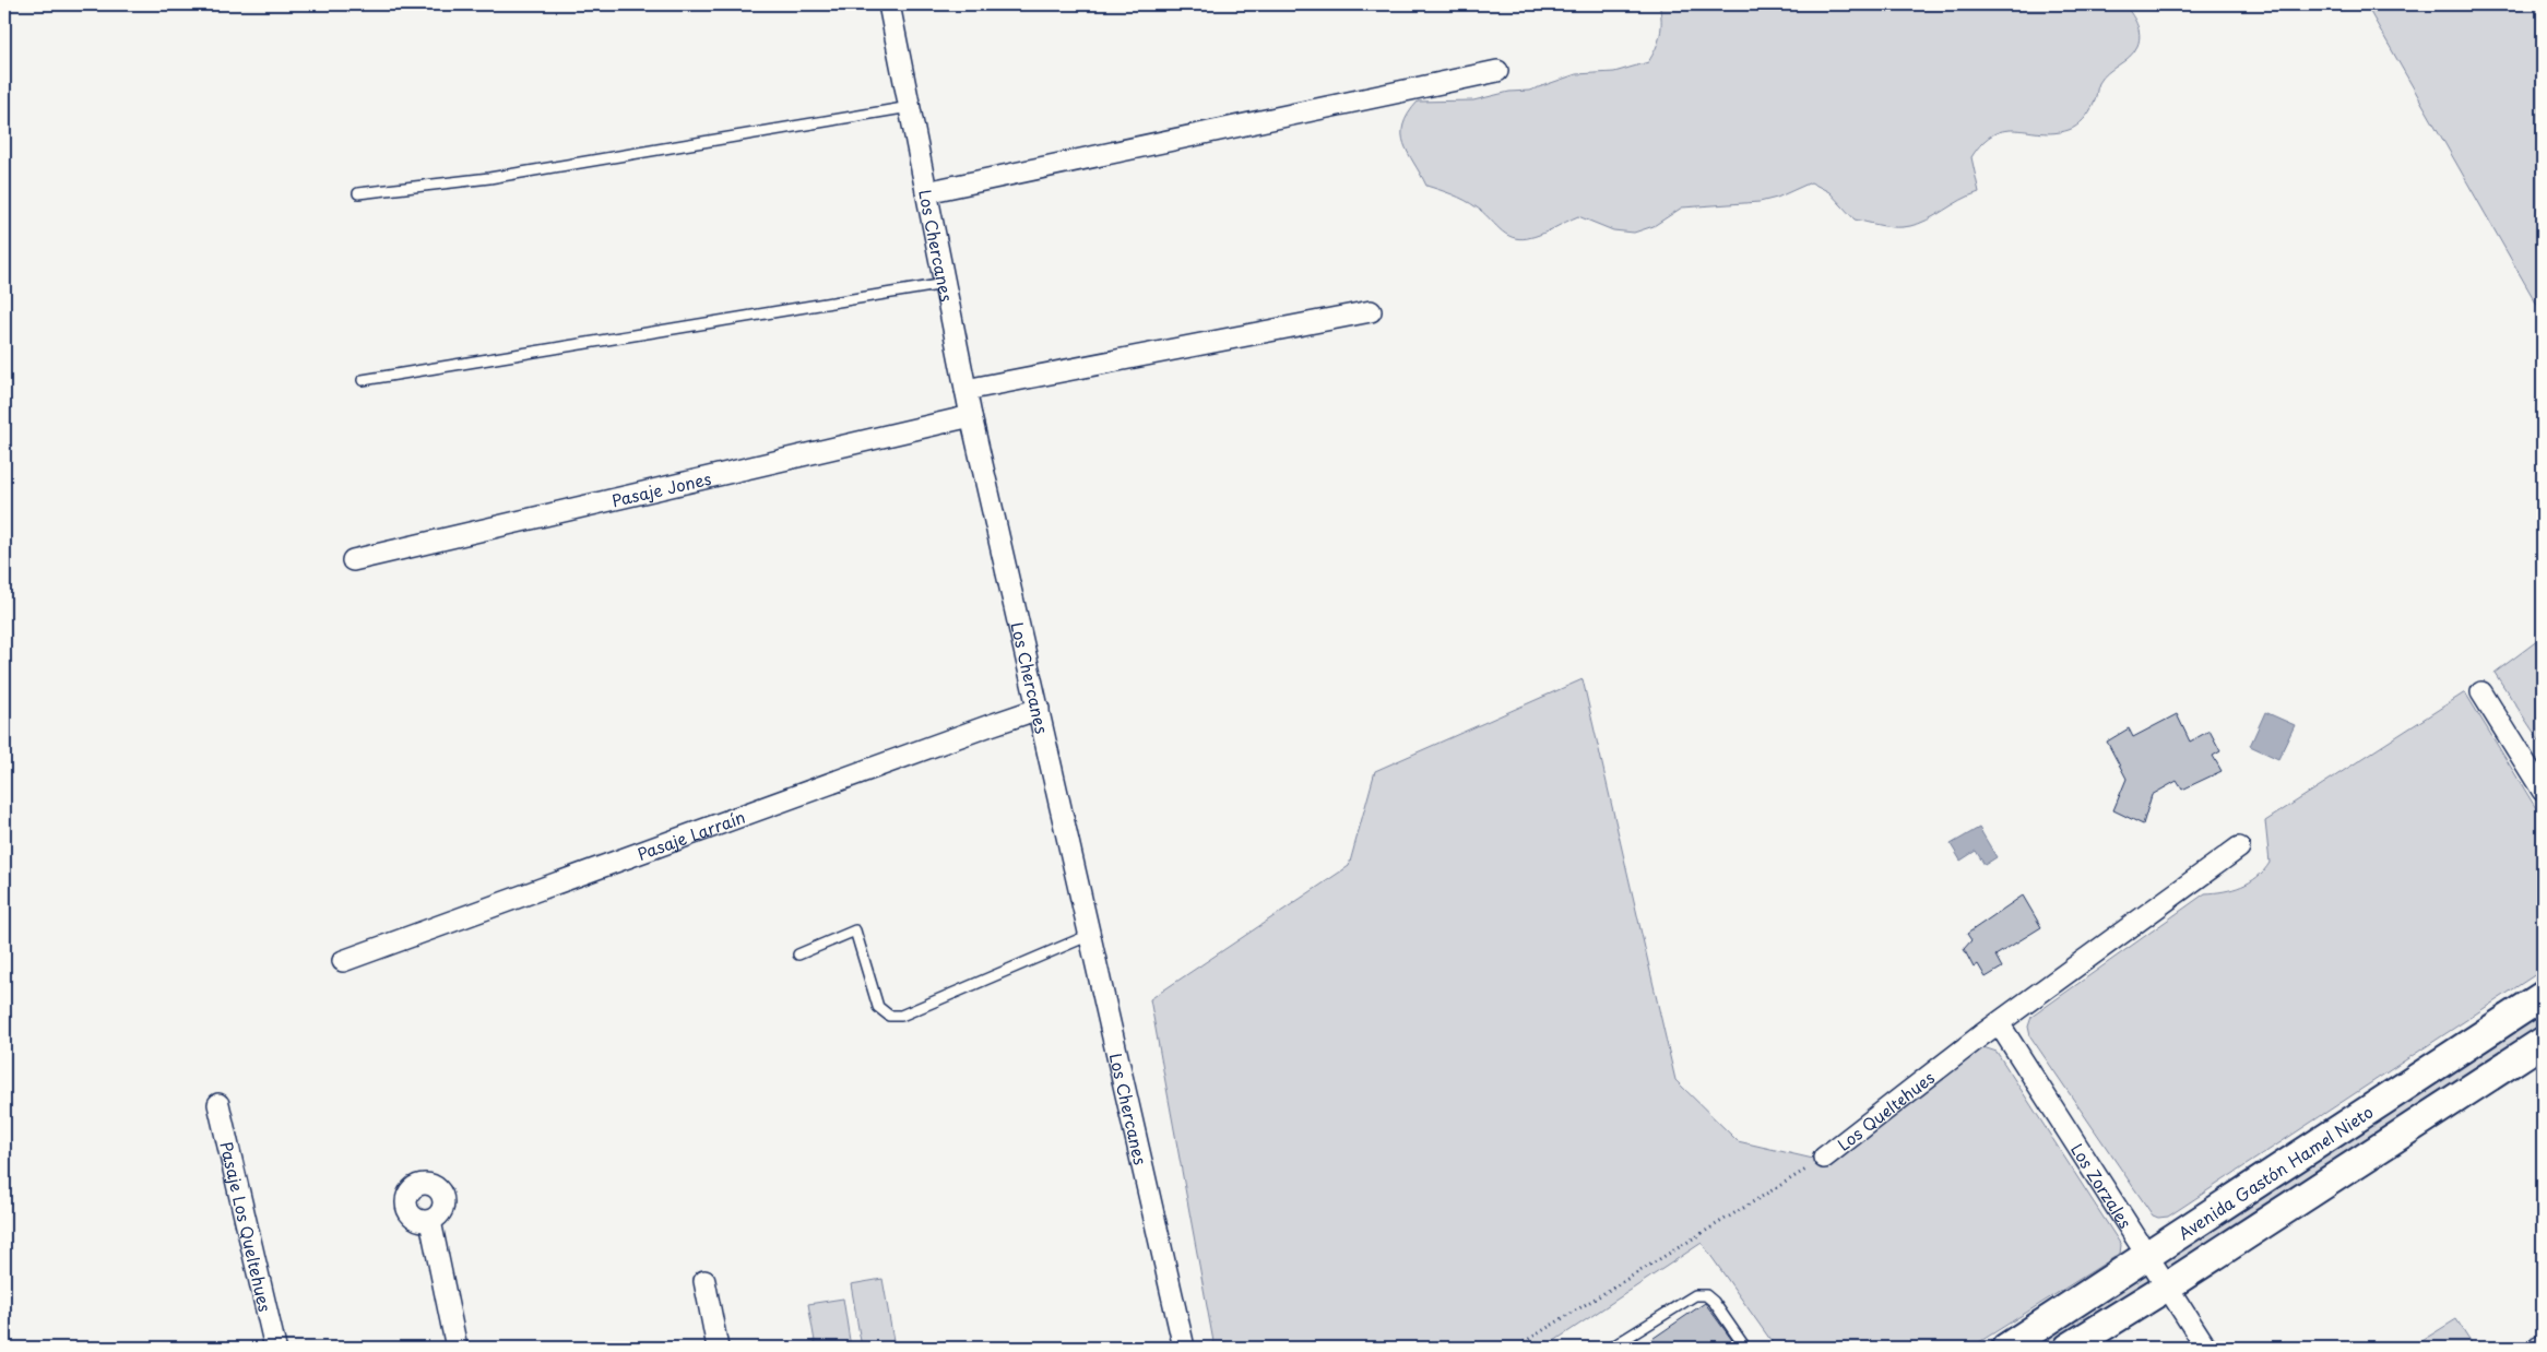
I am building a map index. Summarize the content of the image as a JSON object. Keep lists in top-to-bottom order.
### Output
{
  "streets": {
    "main road": ["Avenida Gastón Hamel Nieto"],
    "street": [
      "Los Chercanes",
      "Pasaje Jones",
      "Pasaje Larraín",
      "Los Queltehues",
      "Los Zorzales",
      "Pasaje Los Queltehues"
    ]
  },
  "crossings": [
    ["Los Chercanes", "Pasaje Jones"],
    ["Los Chercanes", "Pasaje Larraín"],
    ["Los Queltehues", "Los Zorzales"],
    ["Avenida Gastón Hamel Nieto", "Los Zorzales"]
  ]
}
